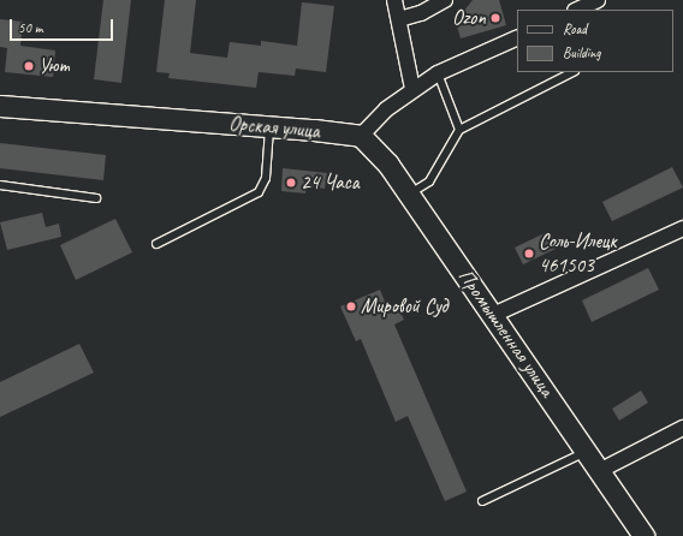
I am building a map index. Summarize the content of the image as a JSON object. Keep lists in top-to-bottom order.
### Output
{
  "streets": {
    "street": ["Орская улица", "Промышленная улица"]
  },
  "crossings": [
    ["Орская улица", "Промышленная улица"]
  ],
  "places": [
    "Ozon",
    "Уют",
    "24 Часа",
    "Соль-Илецк 461503",
    "Мировой Суд"
  ],
  "legend": ["Road", "Building"],
  "scale_bar": "50 m"
}
